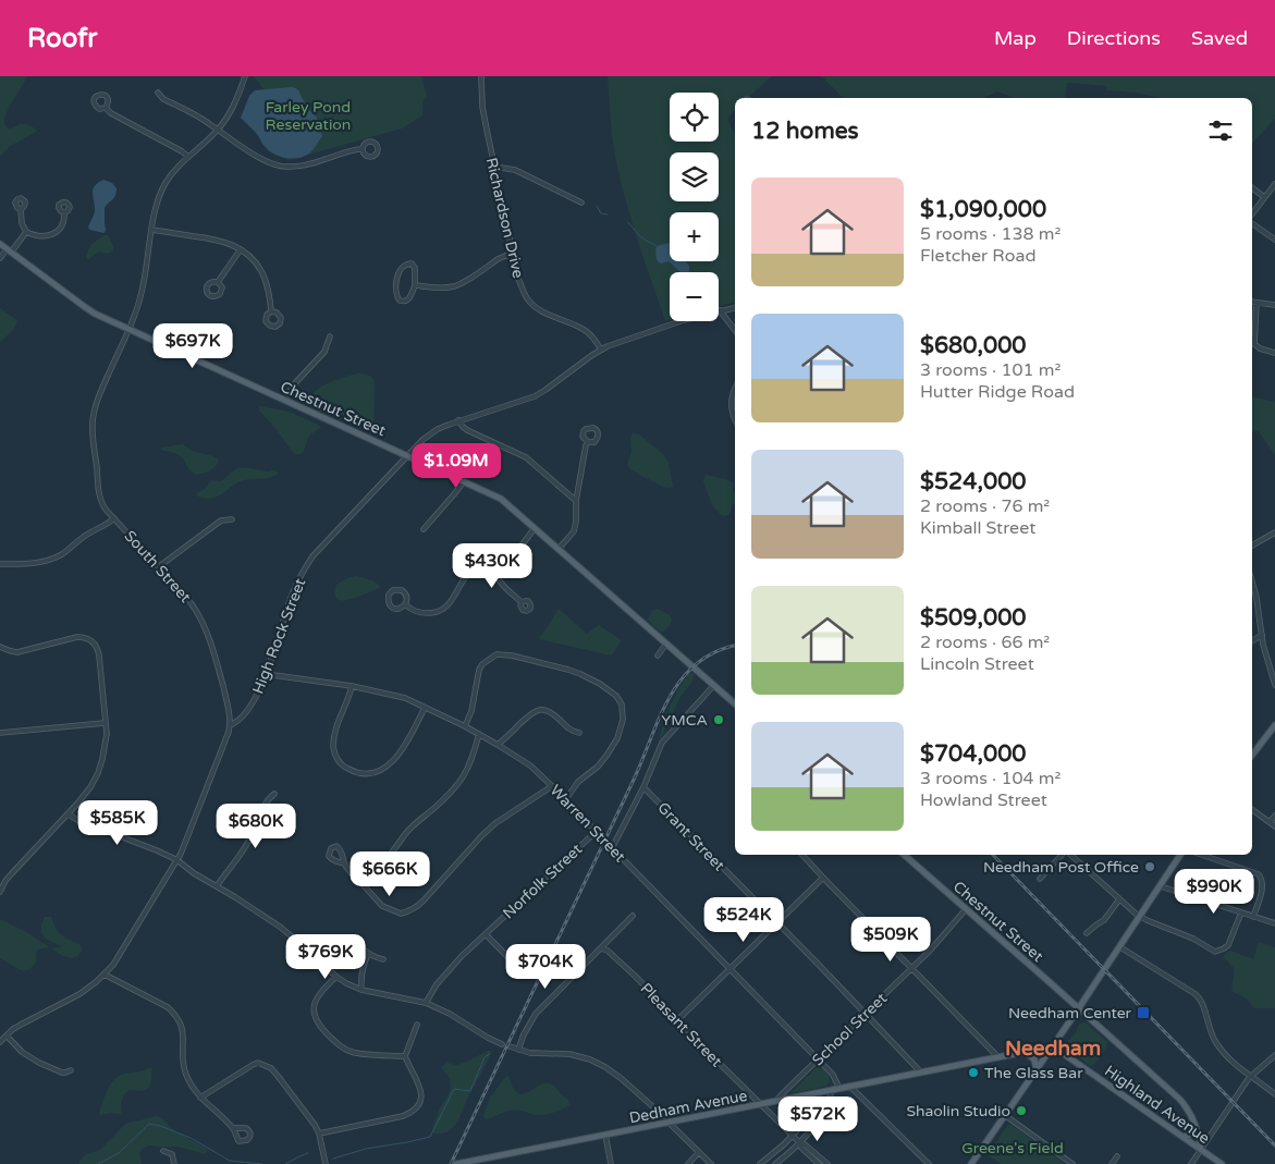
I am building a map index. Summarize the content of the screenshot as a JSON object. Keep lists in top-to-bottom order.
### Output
{
  "streets": {
    "main road": ["Chestnut Street", "Highland Avenue", "Dedham Avenue"],
    "street": [
      "Richardson Drive",
      "South Street",
      "High Rock Street",
      "Warren Street",
      "Grant Street",
      "Norfolk Street",
      "Pleasant Street",
      "School Street"
    ]
  },
  "crossings": [
    ["Richardson Drive", "High Rock Street"],
    ["Chestnut Street", "South Street"],
    ["Chestnut Street", "High Rock Street"],
    ["Chestnut Street", "School Street"],
    ["Chestnut Street", "Highland Avenue"],
    ["South Street", "High Rock Street"],
    ["High Rock Street", "Warren Street"],
    ["Warren Street", "Norfolk Street"],
    ["Warren Street", "School Street"],
    ["Warren Street", "Dedham Avenue"],
    ["Grant Street", "School Street"],
    ["Grant Street", "Dedham Avenue"],
    ["Pleasant Street", "Dedham Avenue"],
    ["School Street", "Dedham Avenue"],
    ["Highland Avenue", "Dedham Avenue"]
  ],
  "districts": ["Needham"],
  "parks": ["Farley Pond Reservation", "Greene's Field"],
  "places": {
    "other": [
      "YMCA",
      "Needham Post Office",
      "The Glass Bar",
      "Shaolin Studio"
    ],
    "transit": ["Needham Center"]
  },
  "page": {
    "header": "Roofr",
    "nav": ["Map", "Directions", "Saved"],
    "map_buttons": ["+", "−"],
    "heading": "12 homes",
    "list": [
      {
        "name": "$1,090,000",
        "note": "5 rooms · 138 m² · Fletcher Road"
      },
      {
        "name": "$680,000",
        "note": "3 rooms · 101 m² · Hutter Ridge Road"
      },
      {
        "name": "$524,000",
        "note": "2 rooms · 76 m² · Kimball Street"
      },
      {
        "name": "$509,000",
        "note": "2 rooms · 66 m² · Lincoln Street"
      },
      {
        "name": "$704,000",
        "note": "3 rooms · 104 m² · Howland Street"
      }
    ],
    "price": [
      "$697K",
      "$1.09M",
      "$430K",
      "$585K",
      "$680K",
      "$666K",
      "$990K",
      "$524K",
      "$509K",
      "$769K",
      "$704K",
      "$572K"
    ]
  }
}
